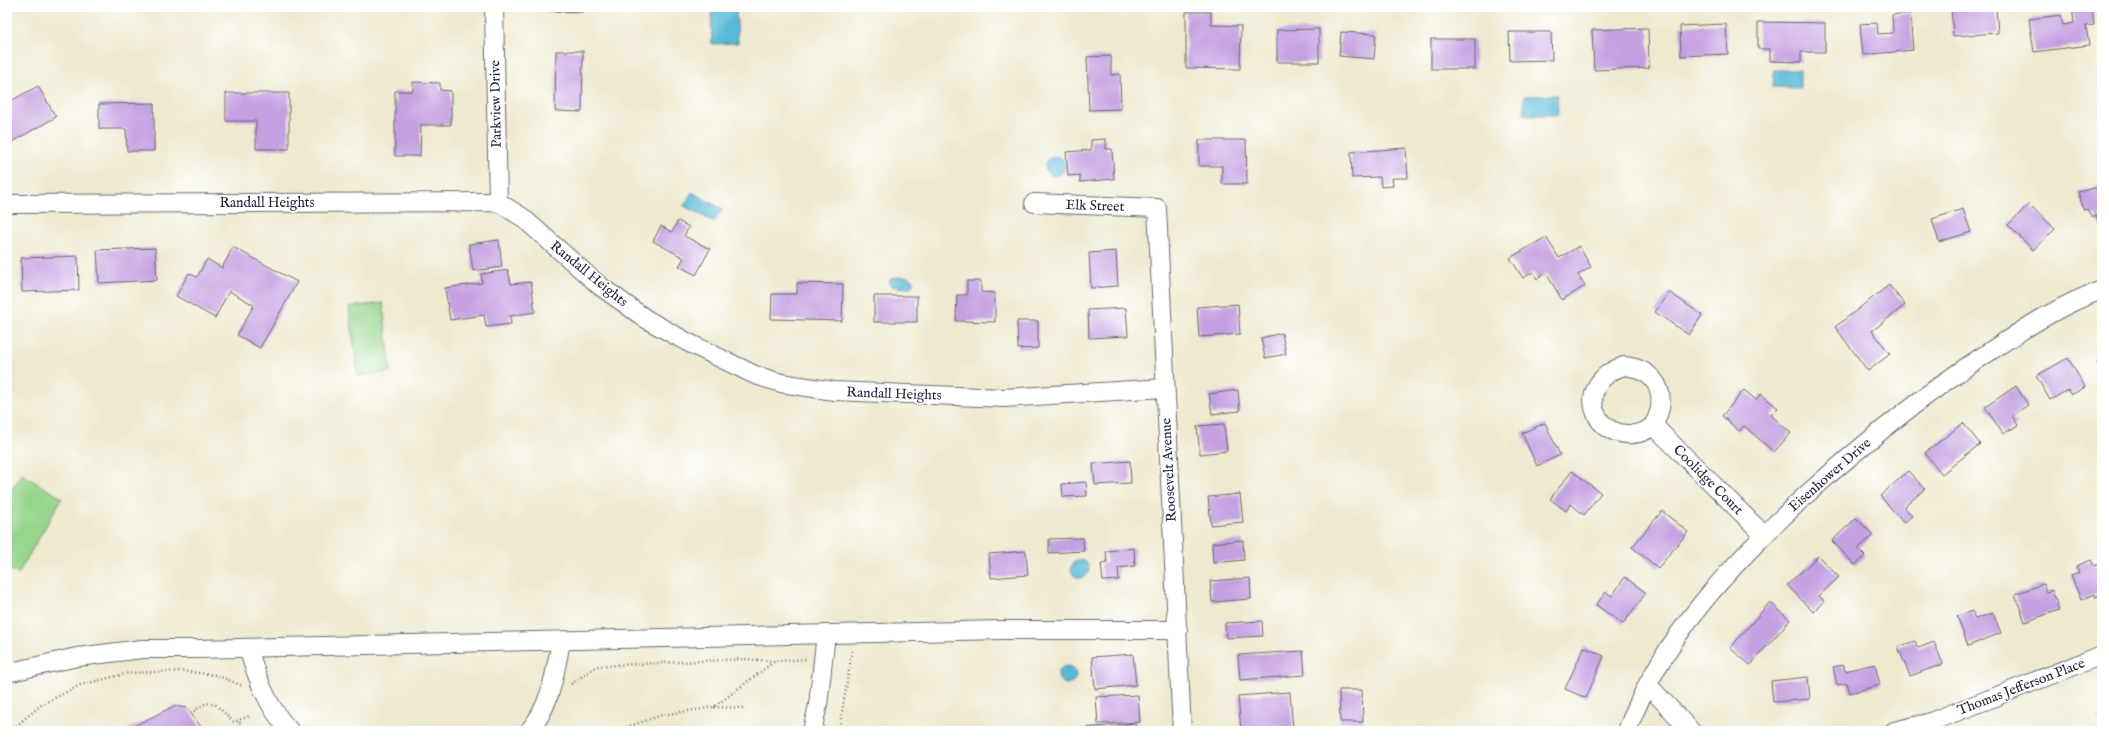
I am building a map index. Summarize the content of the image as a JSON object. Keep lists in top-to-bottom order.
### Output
{
  "streets": {
    "street": [
      "Parkview Drive",
      "Randall Heights",
      "Elk Street",
      "Roosevelt Avenue",
      "Eisenhower Drive",
      "Coolidge Court",
      "Thomas Jefferson Place"
    ]
  },
  "crossings": [
    ["Parkview Drive", "Randall Heights"],
    ["Randall Heights", "Roosevelt Avenue"],
    ["Elk Street", "Roosevelt Avenue"],
    ["Eisenhower Drive", "Coolidge Court"]
  ]
}
